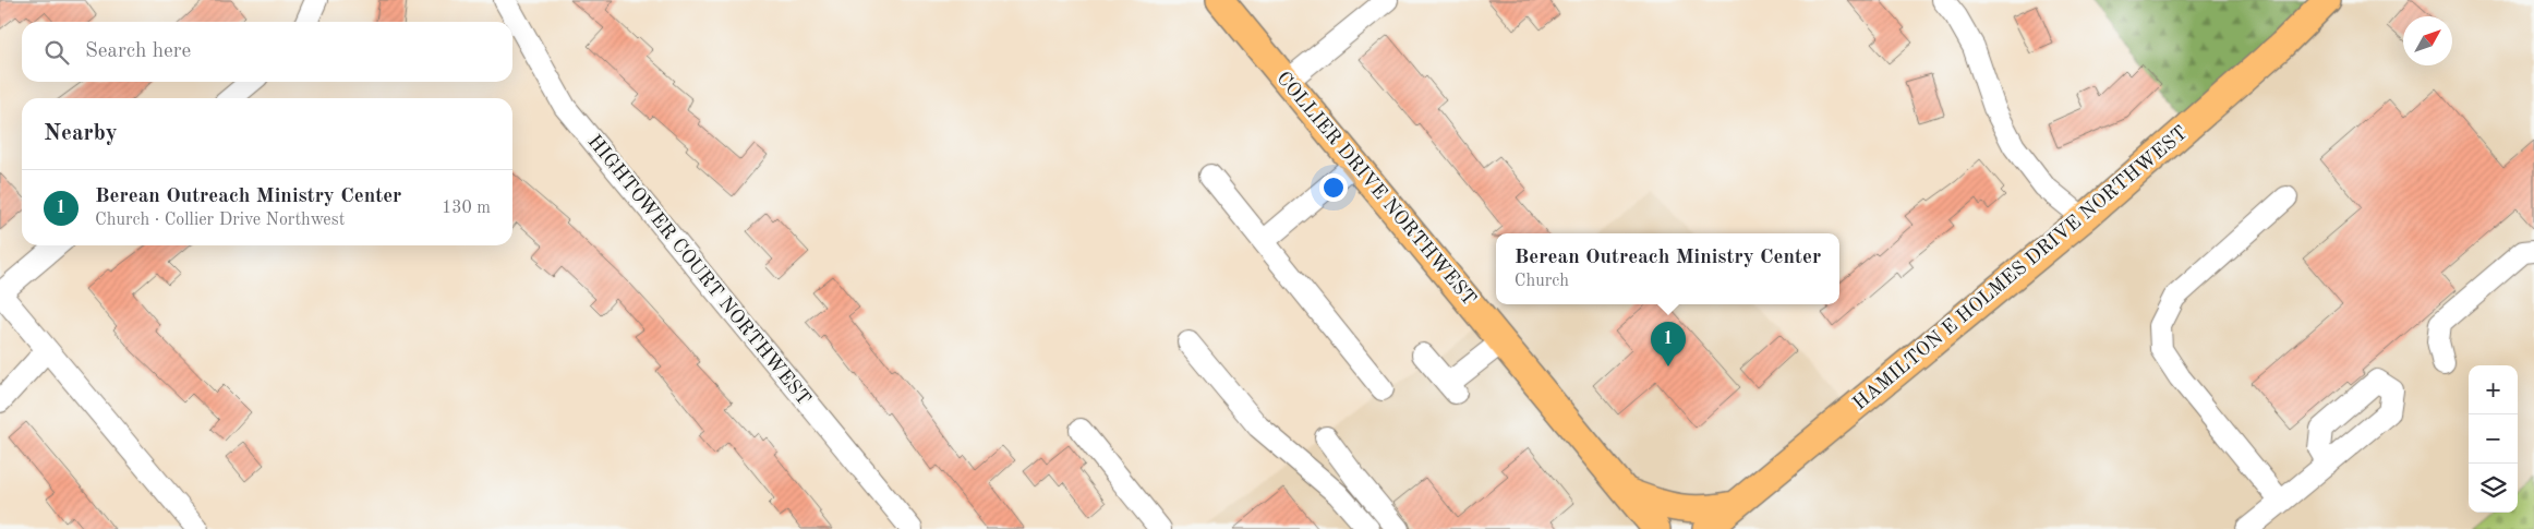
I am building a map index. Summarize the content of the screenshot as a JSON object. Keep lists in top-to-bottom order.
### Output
{
  "streets": {
    "main road": ["COLLIER DRIVE NORTHWEST", "HAMILTON E HOLMES DRIVE NORTHWEST"],
    "street": ["HIGHTOWER COURT NORTHWEST"]
  },
  "north": "top right",
  "page": {
    "search": "Search here",
    "heading": "Nearby",
    "list": [
      {
        "mark": "1",
        "name": "Berean Outreach Ministry Center",
        "note": "Church · Collier Drive Northwest",
        "value": "130 m"
      }
    ],
    "popup": ["Berean Outreach Ministry Center", "Church"],
    "pins": "1",
    "map_buttons": ["+", "−"]
  }
}
